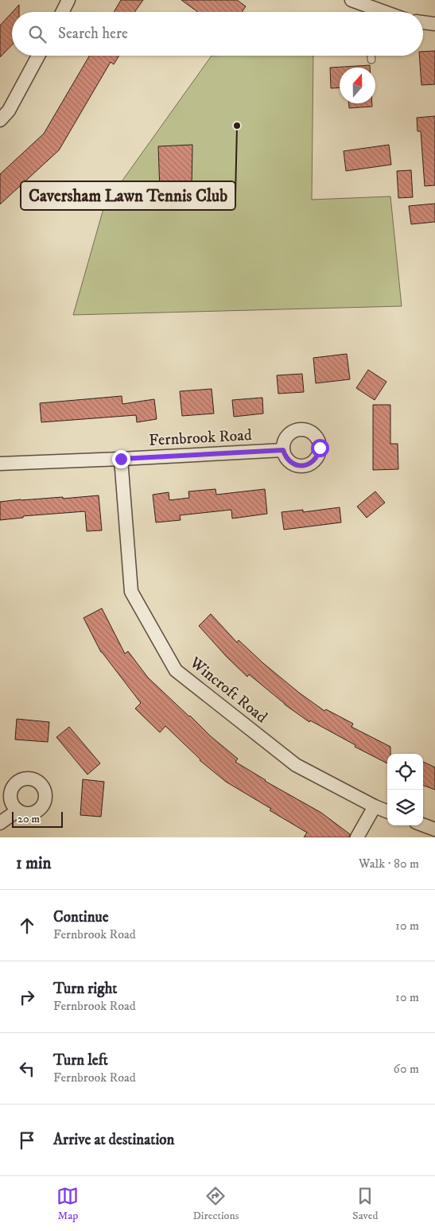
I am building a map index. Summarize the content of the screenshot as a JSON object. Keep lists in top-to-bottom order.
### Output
{
  "streets": {
    "street": ["Fernbrook Road", "Wincroft Road"]
  },
  "crossings": [
    ["Fernbrook Road", "Wincroft Road"]
  ],
  "places": ["Caversham Lawn Tennis Club"],
  "scale_bar": "20 m",
  "north": "top",
  "page": {
    "search": "Search here",
    "scale": "20 m",
    "heading": ["1 min", "Walk · 80 m"],
    "list": [
      ["Continue", "Fernbrook Road", "10 m"],
      ["Turn right", "Fernbrook Road", "10 m"],
      ["Turn left", "Fernbrook Road", "60 m"],
      "Arrive at destination"
    ],
    "nav": ["Map", "Directions", "Saved"]
  }
}
